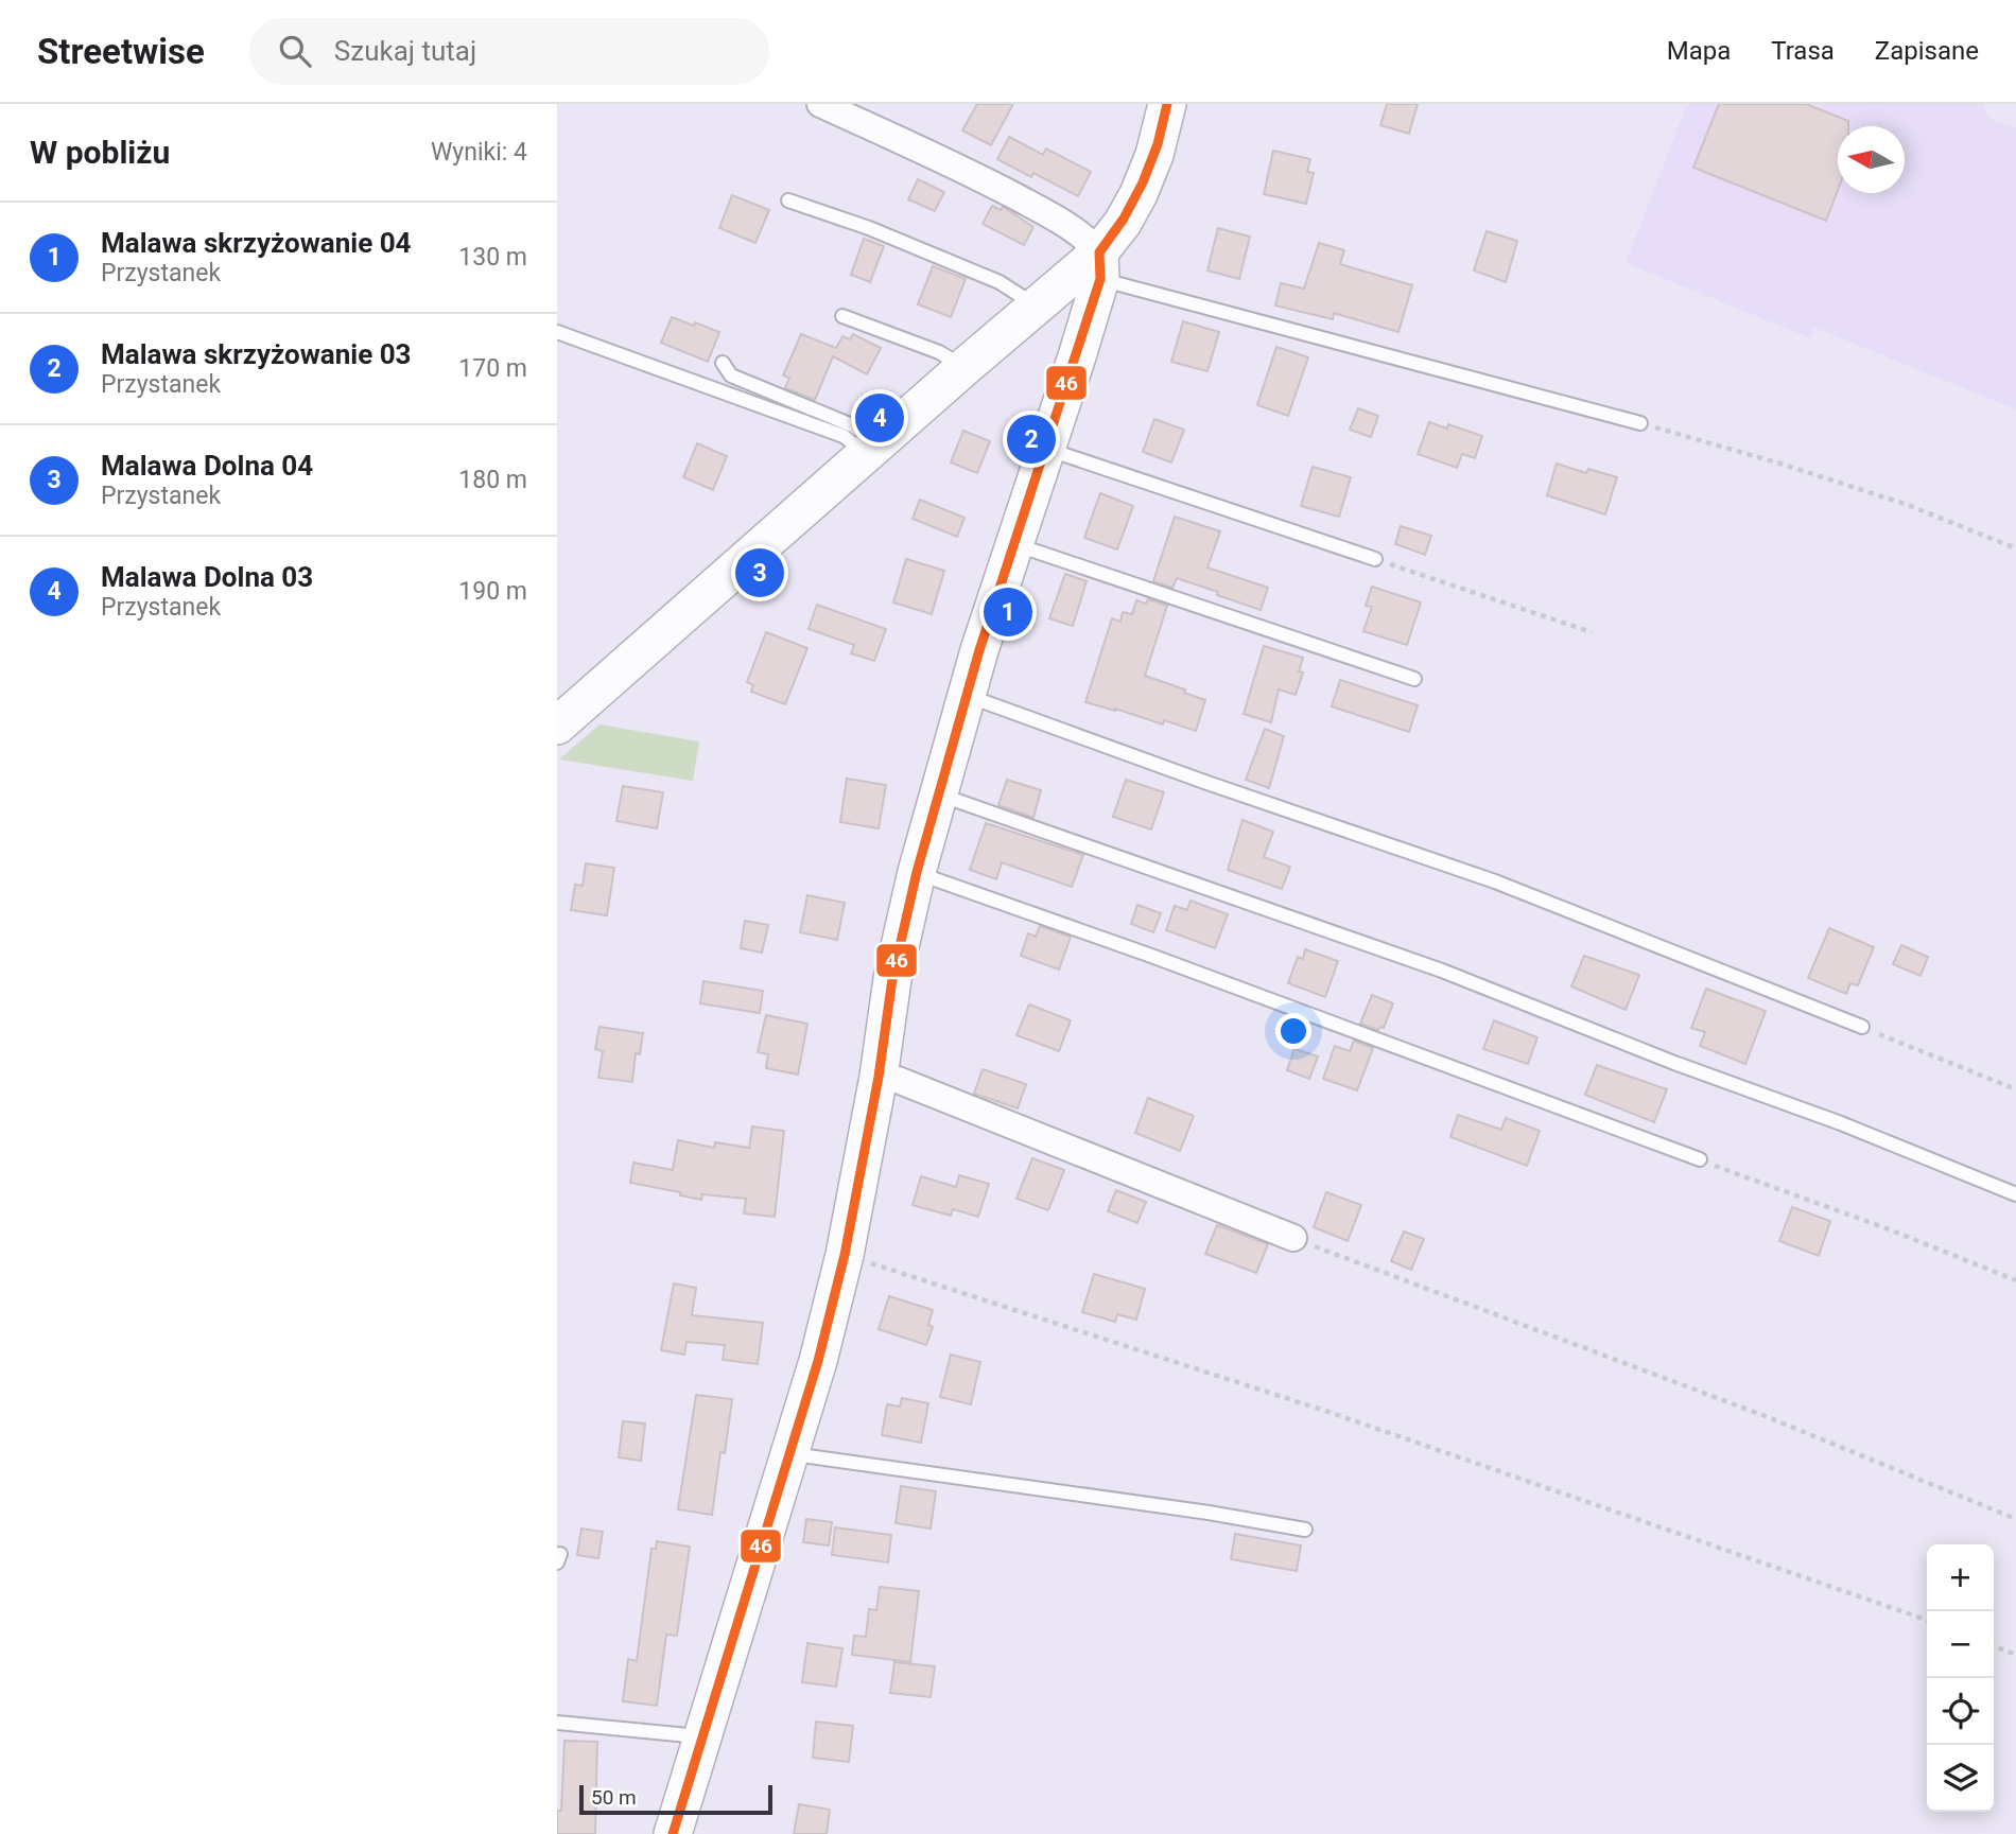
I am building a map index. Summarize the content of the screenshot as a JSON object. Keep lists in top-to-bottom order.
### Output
{
  "lines": ["transit line 46"],
  "scale_bar": "50 m",
  "north": "left",
  "page": {
    "header": "Streetwise",
    "search": "Szukaj tutaj",
    "nav": ["Mapa", "Trasa", "Zapisane"],
    "heading": ["W pobliżu", "Wyniki: 4"],
    "list": [
      {
        "mark": "1",
        "name": "Malawa skrzyżowanie 04",
        "note": "Przystanek",
        "value": "130 m"
      },
      {
        "mark": "2",
        "name": "Malawa skrzyżowanie 03",
        "note": "Przystanek",
        "value": "170 m"
      },
      {
        "mark": "3",
        "name": "Malawa Dolna 04",
        "note": "Przystanek",
        "value": "180 m"
      },
      {
        "mark": "4",
        "name": "Malawa Dolna 03",
        "note": "Przystanek",
        "value": "190 m"
      }
    ],
    "pins": [
      "4",
      "2",
      "3",
      "1"
    ],
    "map_buttons": ["+", "−"],
    "scale": "50 m"
  }
}
